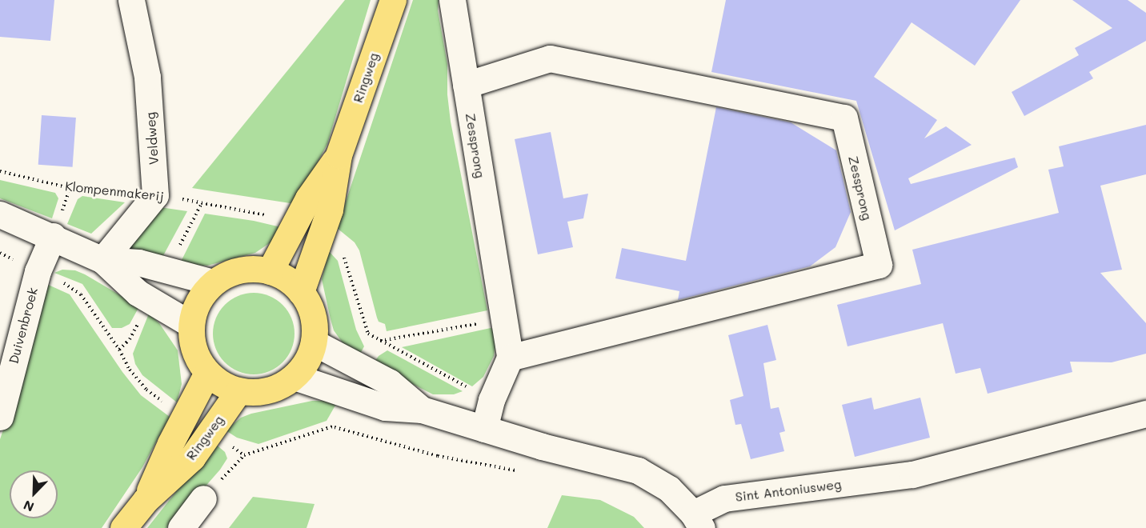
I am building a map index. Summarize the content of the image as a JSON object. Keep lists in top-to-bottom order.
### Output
{
  "streets": {
    "main road": ["Ringweg"],
    "street": [
      "Veldweg",
      "Zessprong",
      "Duivenbroek",
      "Sint Antoniusweg"
    ],
    "path": ["Klompenmakerij"]
  },
  "crossings": [
    ["Ringweg", "Sint Antoniusweg"],
    ["Veldweg", "Klompenmakerij"]
  ],
  "north": "bottom left"
}
